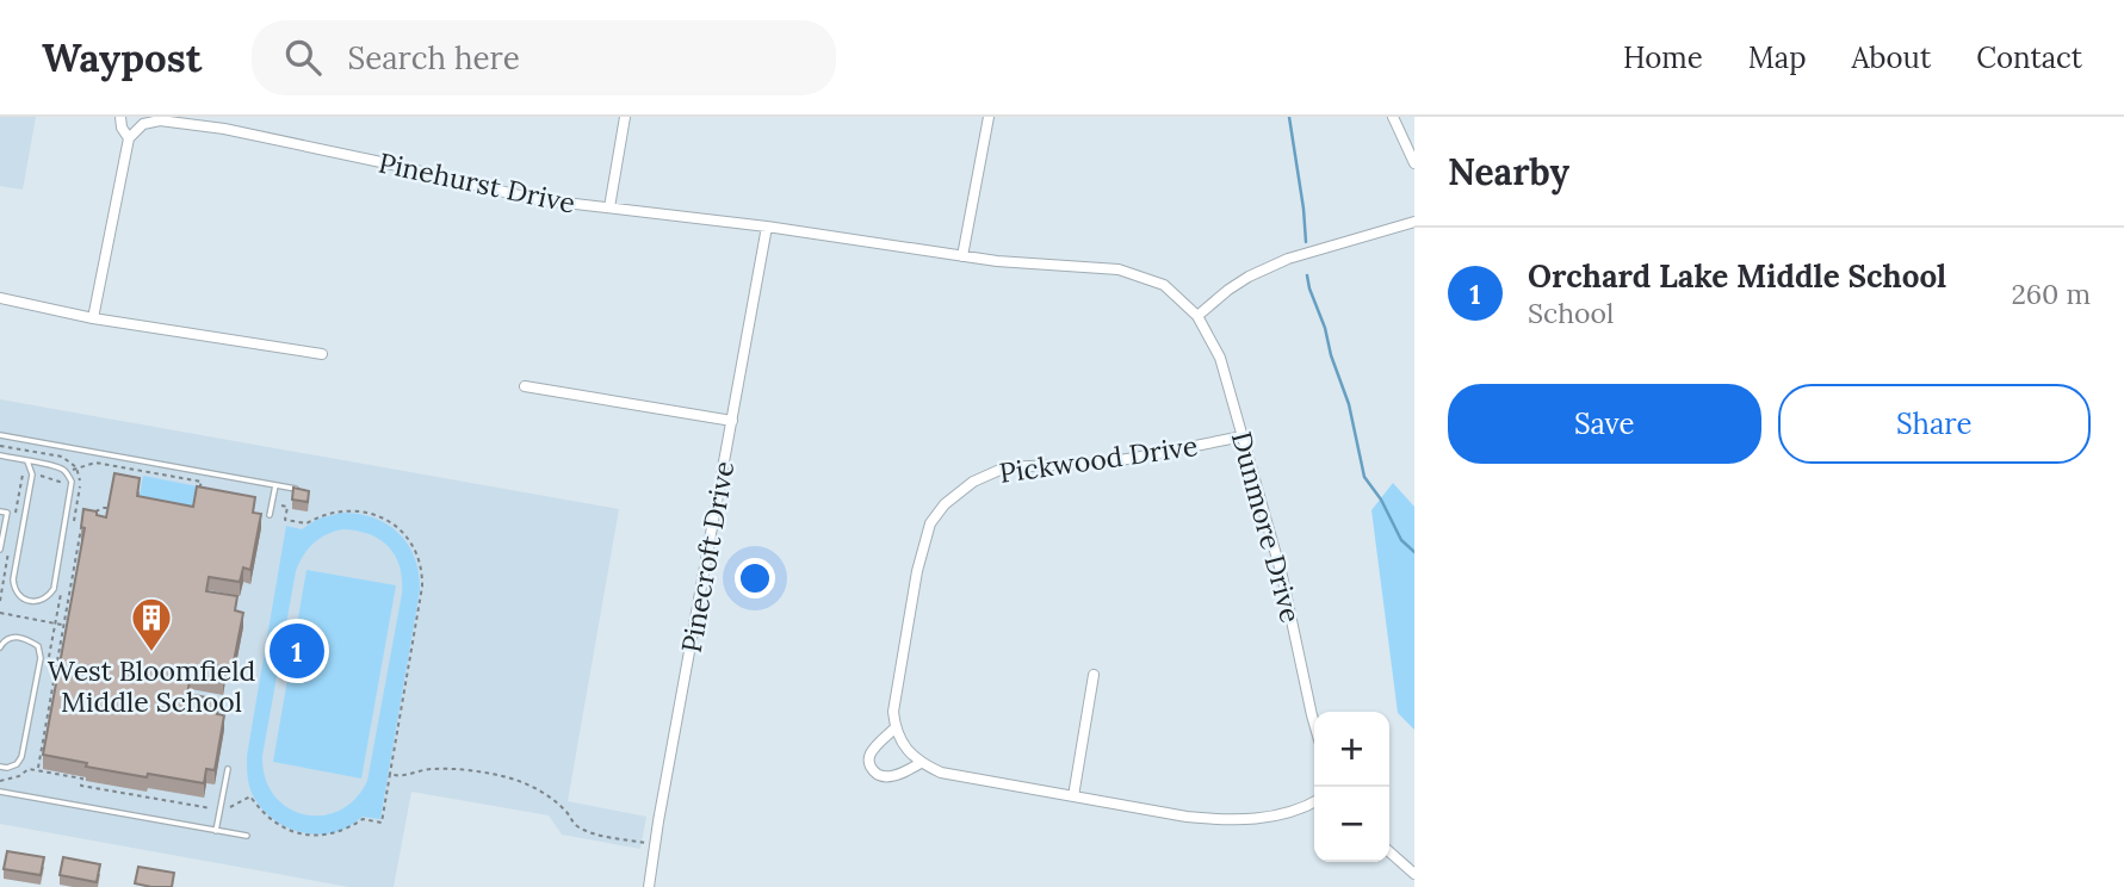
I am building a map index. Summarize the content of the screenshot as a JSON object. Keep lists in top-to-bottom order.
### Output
{
  "streets": {
    "street": [
      "Pinehurst Drive",
      "Pickwood Drive",
      "Dunmore Drive",
      "Pinecroft Drive"
    ]
  },
  "crossings": [
    ["Pinehurst Drive", "Dunmore Drive"],
    ["Pinehurst Drive", "Pinecroft Drive"],
    ["Pickwood Drive", "Dunmore Drive"]
  ],
  "places": {
    "building": ["West Bloomfield Middle School"]
  },
  "page": {
    "header": "Waypost",
    "search": "Search here",
    "nav": [
      "Home",
      "Map",
      "About",
      "Contact"
    ],
    "heading": "Nearby",
    "list": [
      {
        "mark": "1",
        "name": "Orchard Lake Middle School",
        "note": "School",
        "value": "260 m"
      }
    ],
    "buttons": ["Save", "Share"],
    "pins": "1",
    "map_buttons": ["+", "−"]
  }
}
